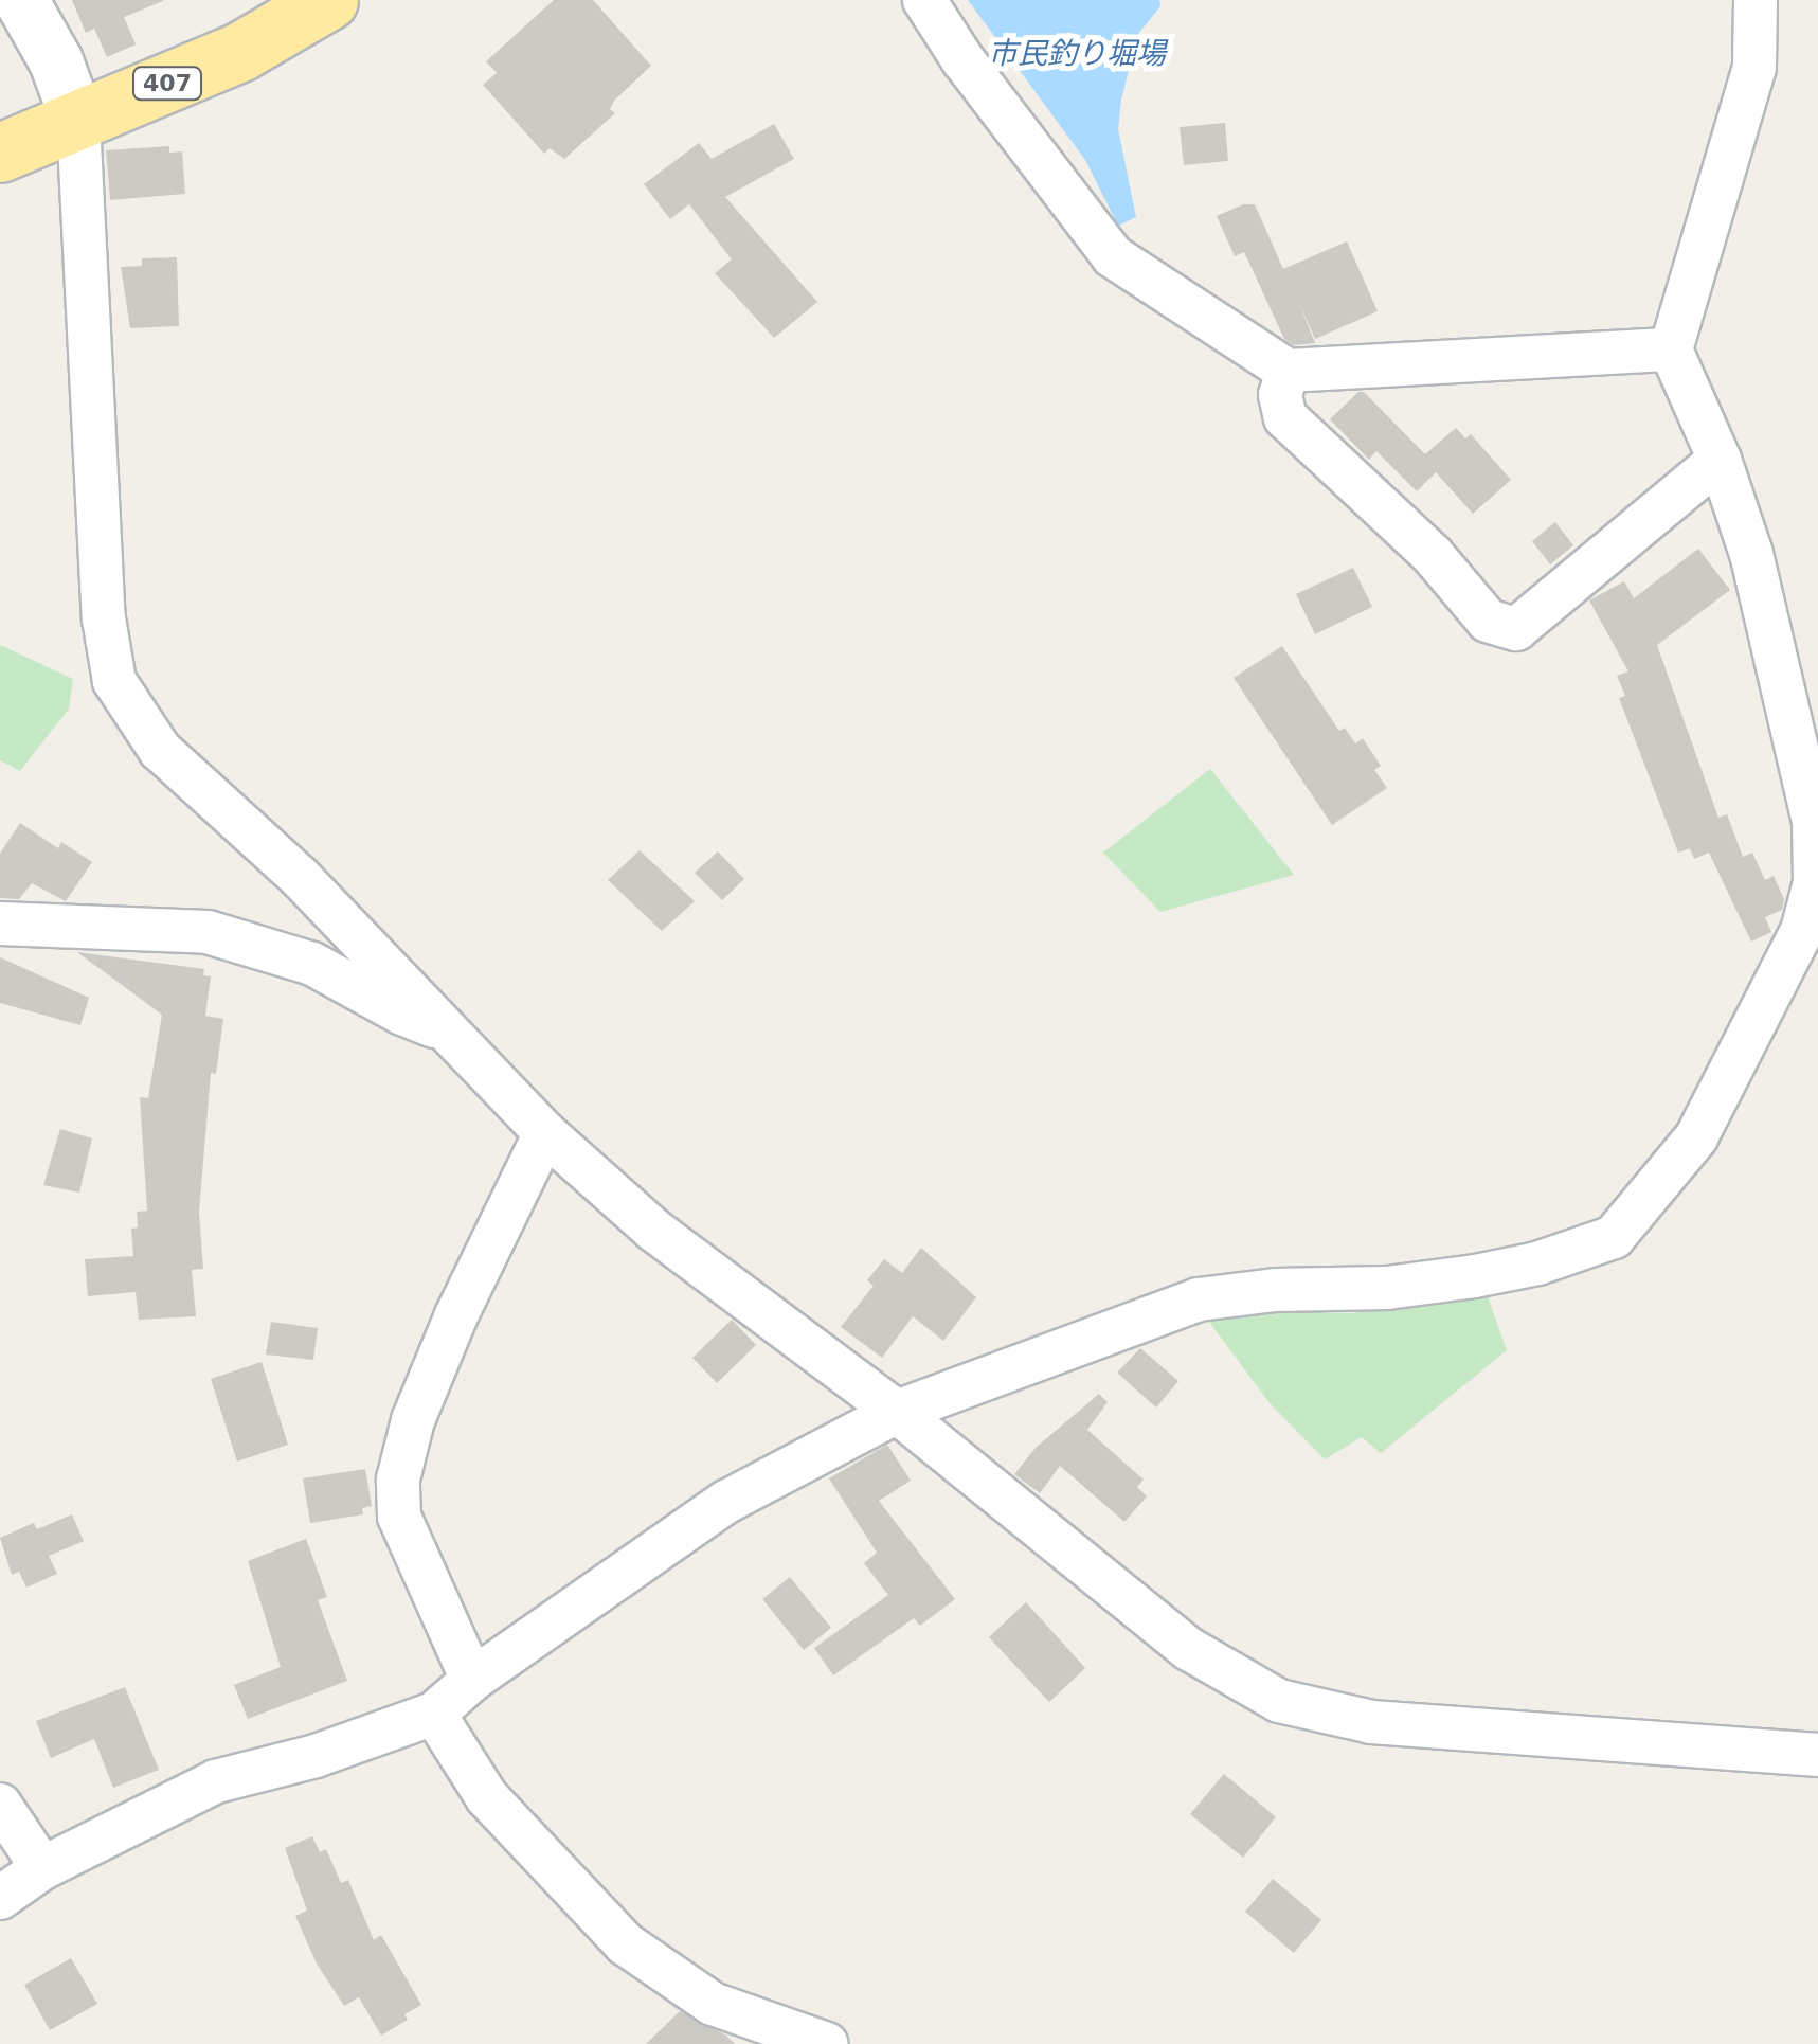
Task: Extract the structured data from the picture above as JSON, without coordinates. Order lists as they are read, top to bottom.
{
  "streets": {
    "highway": ["407"]
  },
  "water": ["市民釣り堀場"]
}
